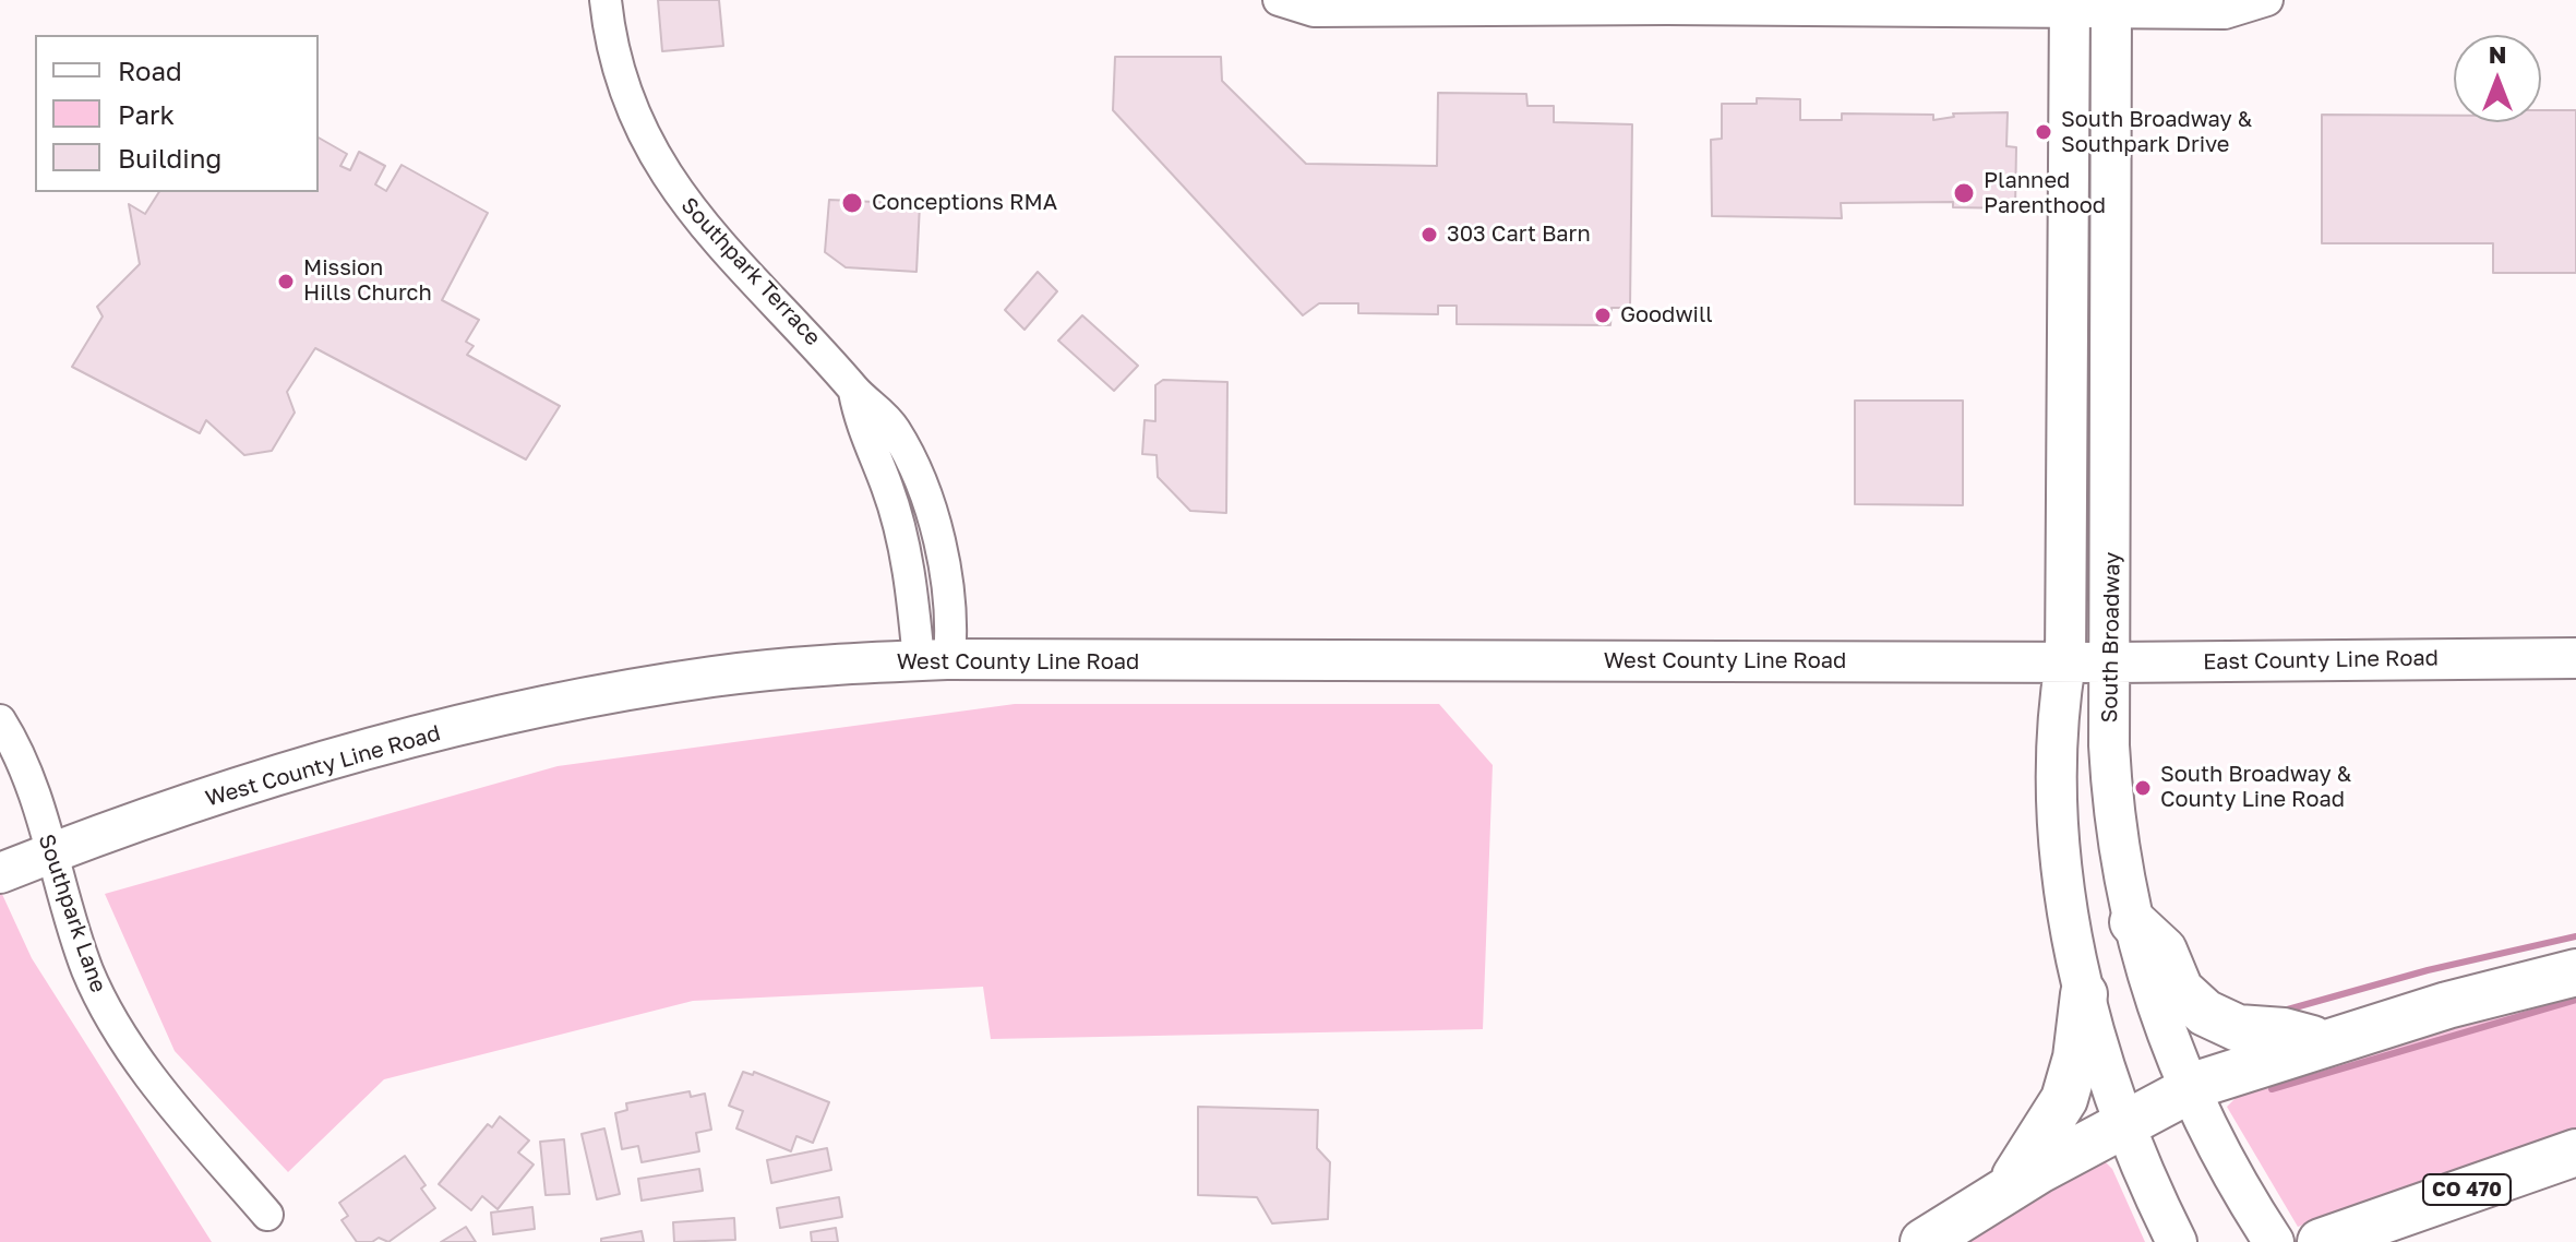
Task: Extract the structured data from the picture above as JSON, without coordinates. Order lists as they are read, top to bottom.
{
  "streets": {
    "highway": ["CO 470"],
    "main road": ["South Broadway", "East County Line Road", "West County Line Road"],
    "street": ["Southpark Terrace", "Southpark Lane"]
  },
  "crossings": [
    ["Southpark Terrace", "West County Line Road"],
    ["South Broadway", "East County Line Road"],
    ["South Broadway", "West County Line Road"],
    ["East County Line Road", "West County Line Road"],
    ["West County Line Road", "Southpark Lane"]
  ],
  "places": [
    "South Broadway & Southpark Drive",
    "Planned Parenthood",
    "Conceptions RMA",
    "303 Cart Barn",
    "Mission Hills Church",
    "Goodwill",
    "South Broadway & County Line Road"
  ],
  "legend": ["Road", "Park", "Building"],
  "north": "top"
}
